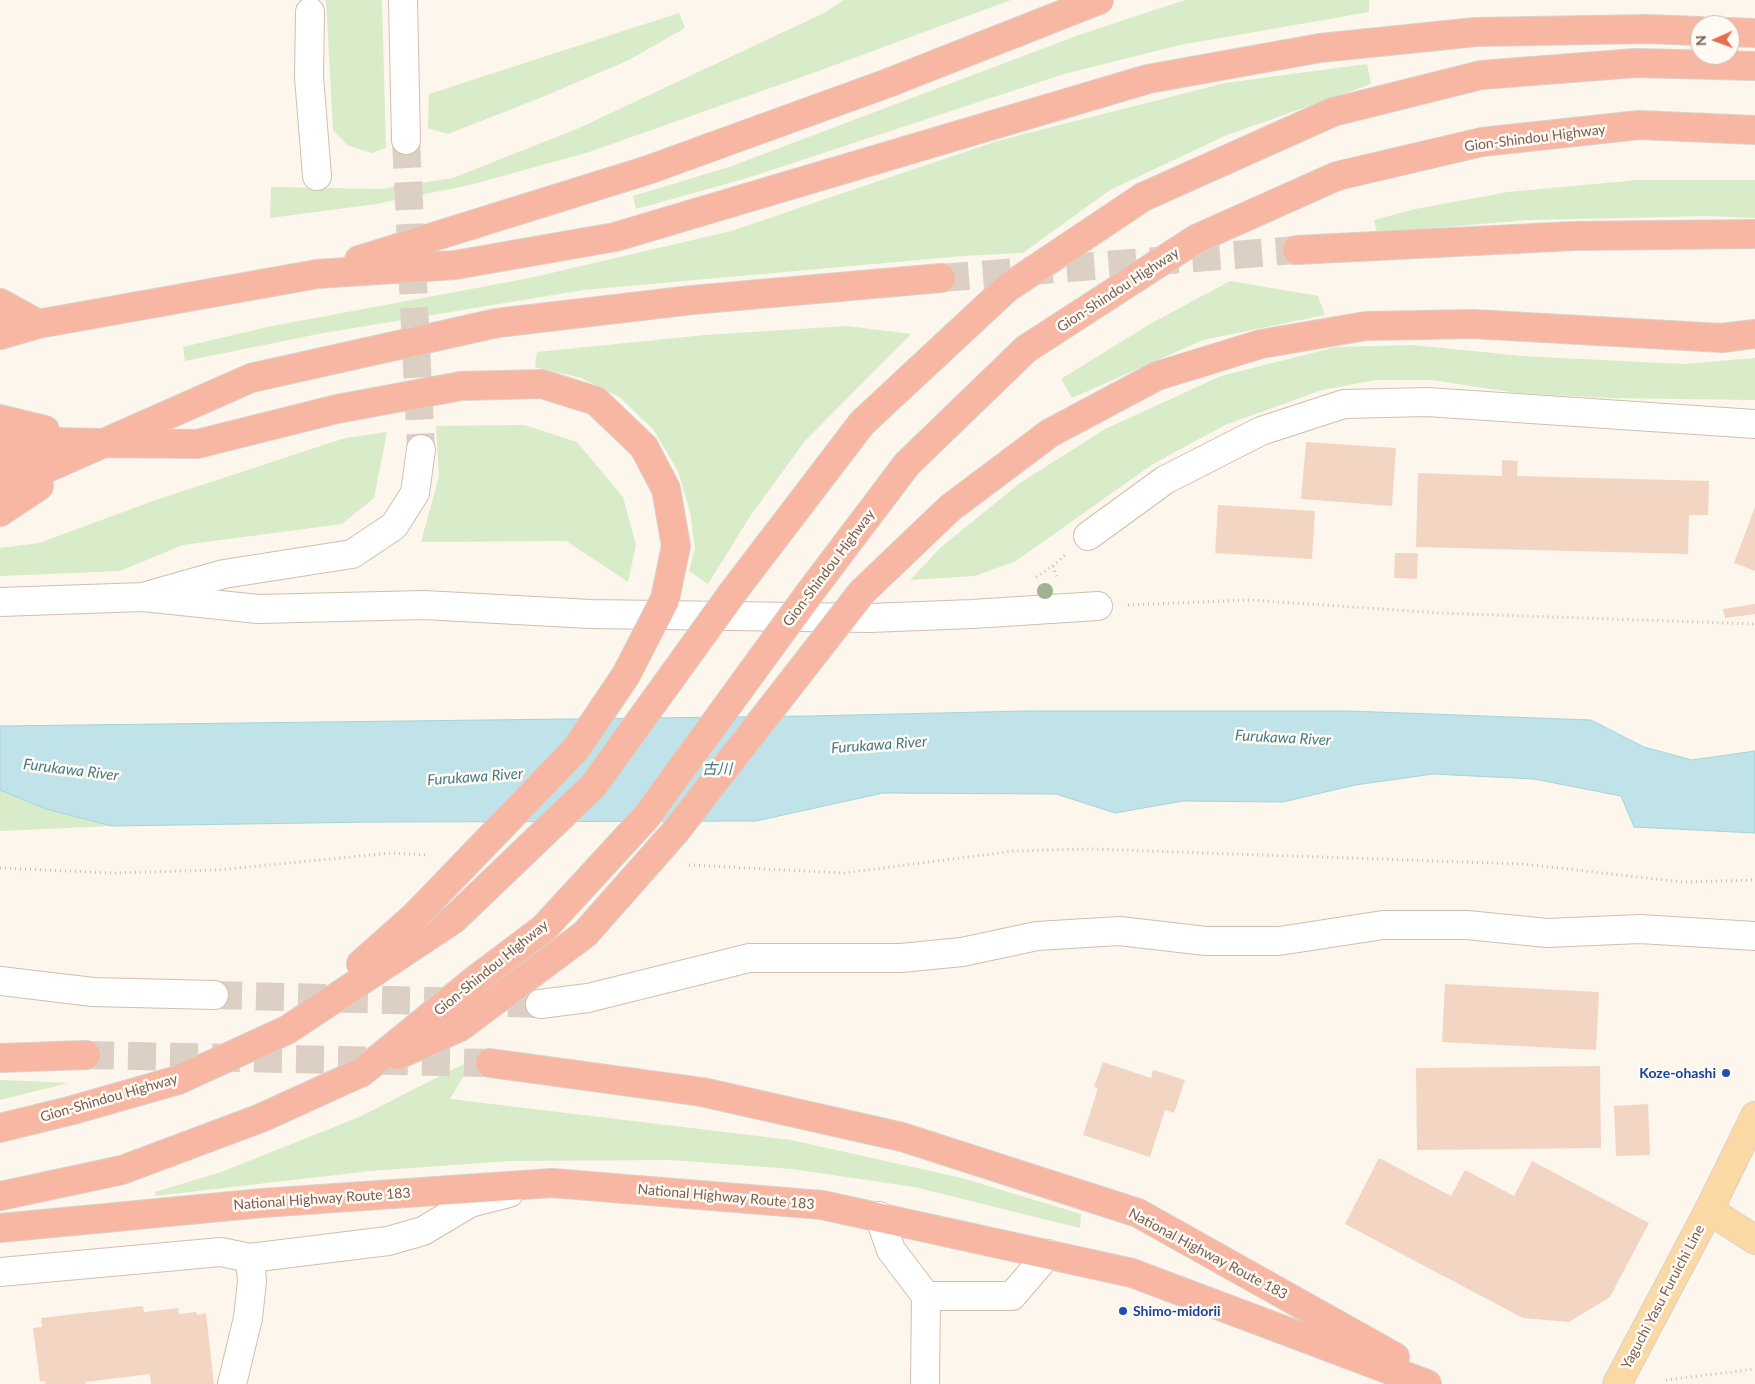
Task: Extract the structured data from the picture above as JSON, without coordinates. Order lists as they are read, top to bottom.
{
  "streets": {
    "highway": ["Gion-Shindou Highway", "National Highway Route 183"],
    "main road": ["Yaguchi Yasu Furuichi Line"]
  },
  "water": ["Furukawa River", "古川"],
  "places": ["Koze-ohashi", "Shimo-midorii"],
  "north": "left"
}
